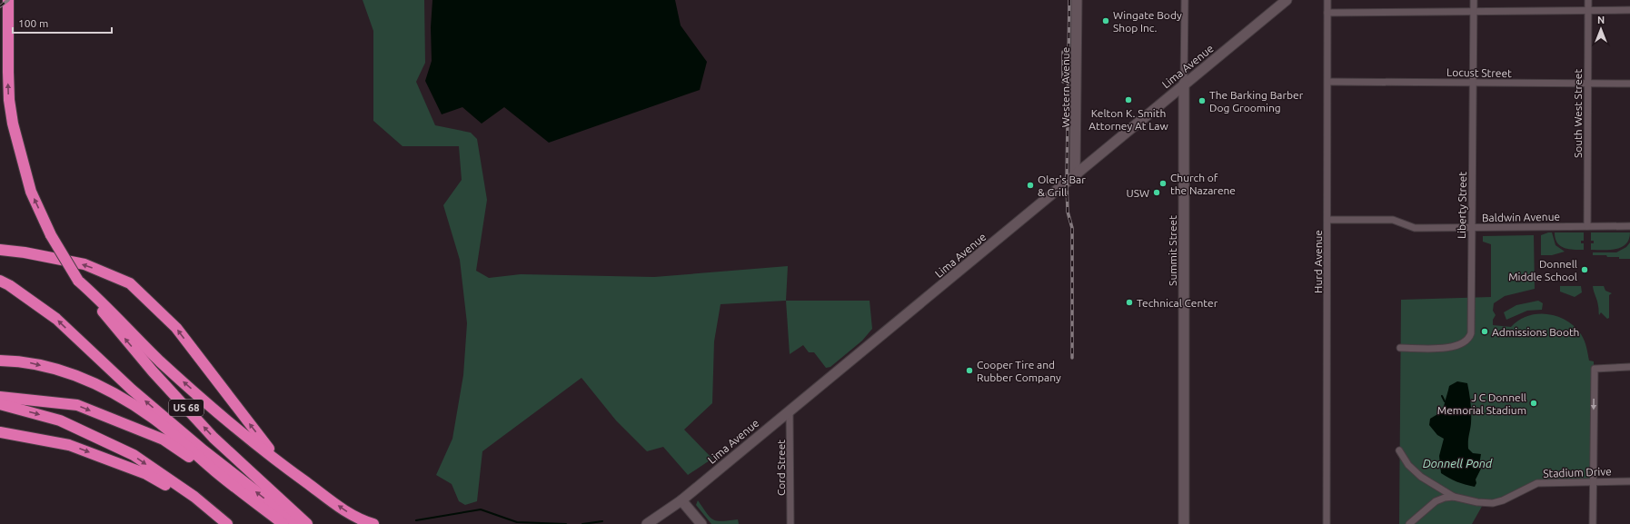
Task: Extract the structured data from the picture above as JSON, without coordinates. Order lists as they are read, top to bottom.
{
  "streets": {
    "highway": ["US 68"],
    "main road": ["Lima Avenue", "Western Avenue", "Summit Street"],
    "street": [
      "Locust Street",
      "South West Street",
      "Liberty Street",
      "Baldwin Avenue",
      "Hurd Avenue",
      "Cord Street",
      "Stadium Drive"
    ]
  },
  "crossings": [
    ["Lima Avenue", "Western Avenue"],
    ["Lima Avenue", "Summit Street"],
    ["Lima Avenue", "Cord Street"],
    ["Locust Street", "South West Street"],
    ["Locust Street", "Liberty Street"],
    ["Locust Street", "Hurd Avenue"],
    ["South West Street", "Baldwin Avenue"],
    ["Liberty Street", "Baldwin Avenue"],
    ["Baldwin Avenue", "Hurd Avenue"]
  ],
  "water": ["Donnell Pond"],
  "places": [
    "Wingate Body Shop Inc.",
    "Kelton K. Smith Attorney At Law",
    "The Barking Barber Dog Grooming",
    "Church of the Nazarene",
    "Oler's Bar & Grill",
    "USW",
    "Donnell Middle School",
    "Technical Center",
    "Admissions Booth",
    "Cooper Tire and Rubber Company",
    "J C Donnell Memorial Stadium"
  ],
  "scale_bar": "100 m",
  "north": "top"
}
